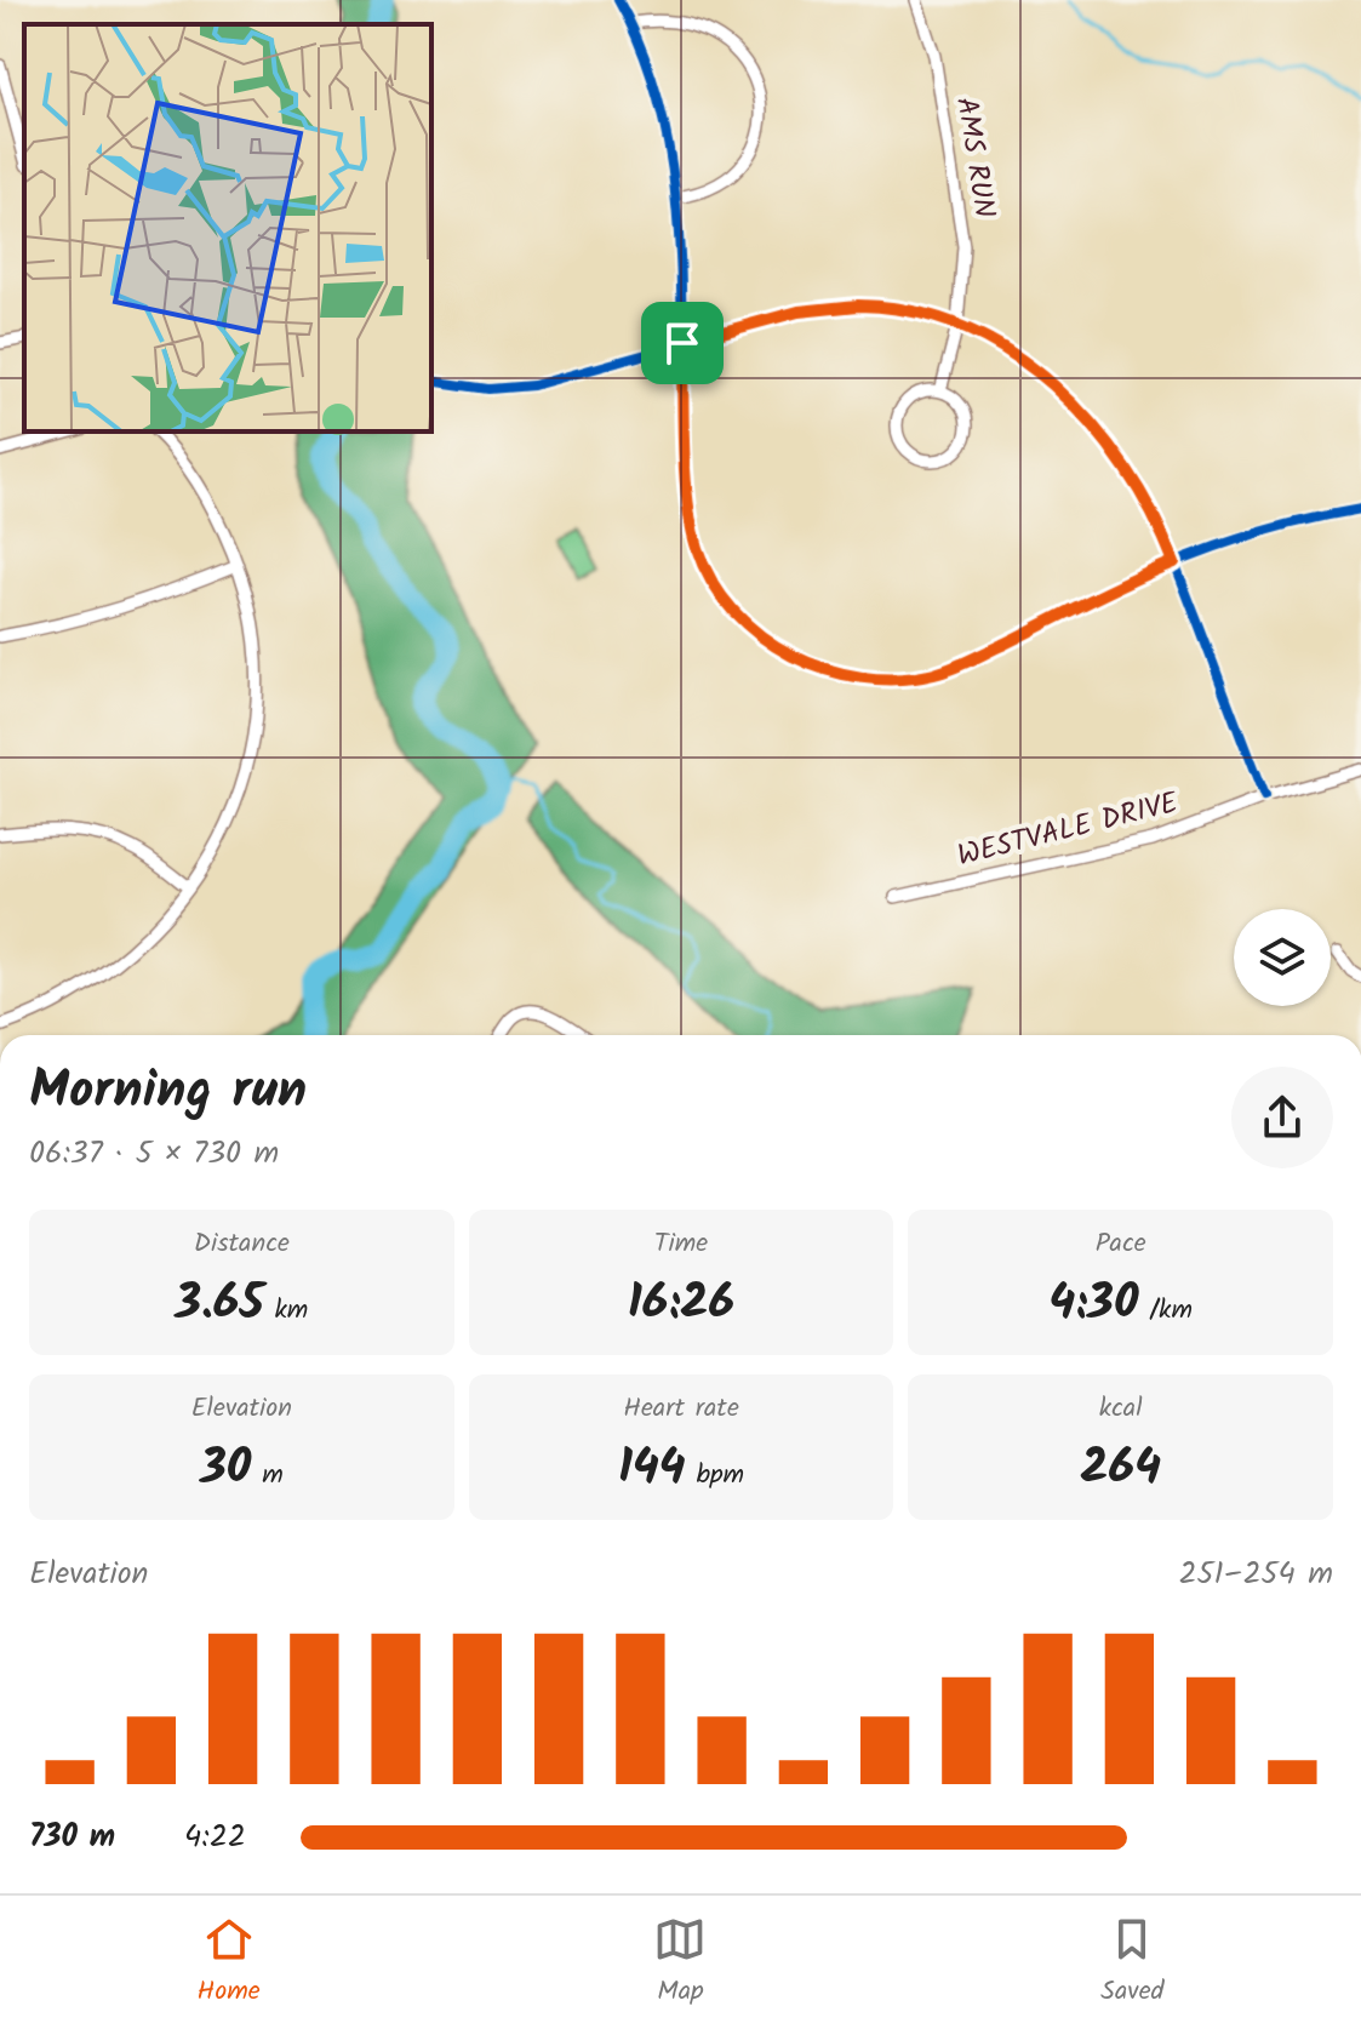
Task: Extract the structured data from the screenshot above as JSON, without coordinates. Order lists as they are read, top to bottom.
{
  "streets": {
    "street": ["AMS RUN", "WESTVALE DRIVE"]
  },
  "page": {
    "heading": ["Morning run", "06:37 · 5 × 730 m"],
    "stats": [
      ["Distance", "3.65 km"],
      ["Time", "16:26"],
      ["Pace", "4:30 /km"],
      ["Elevation", "30 m"],
      ["Heart rate", "144 bpm"],
      ["kcal", "264"]
    ],
    "chart": ["Elevation", "251–254 m"],
    "list": [
      {
        "name": "730 m",
        "note": "4:22"
      }
    ],
    "tabs": ["Home", "Map", "Saved"]
  }
}
